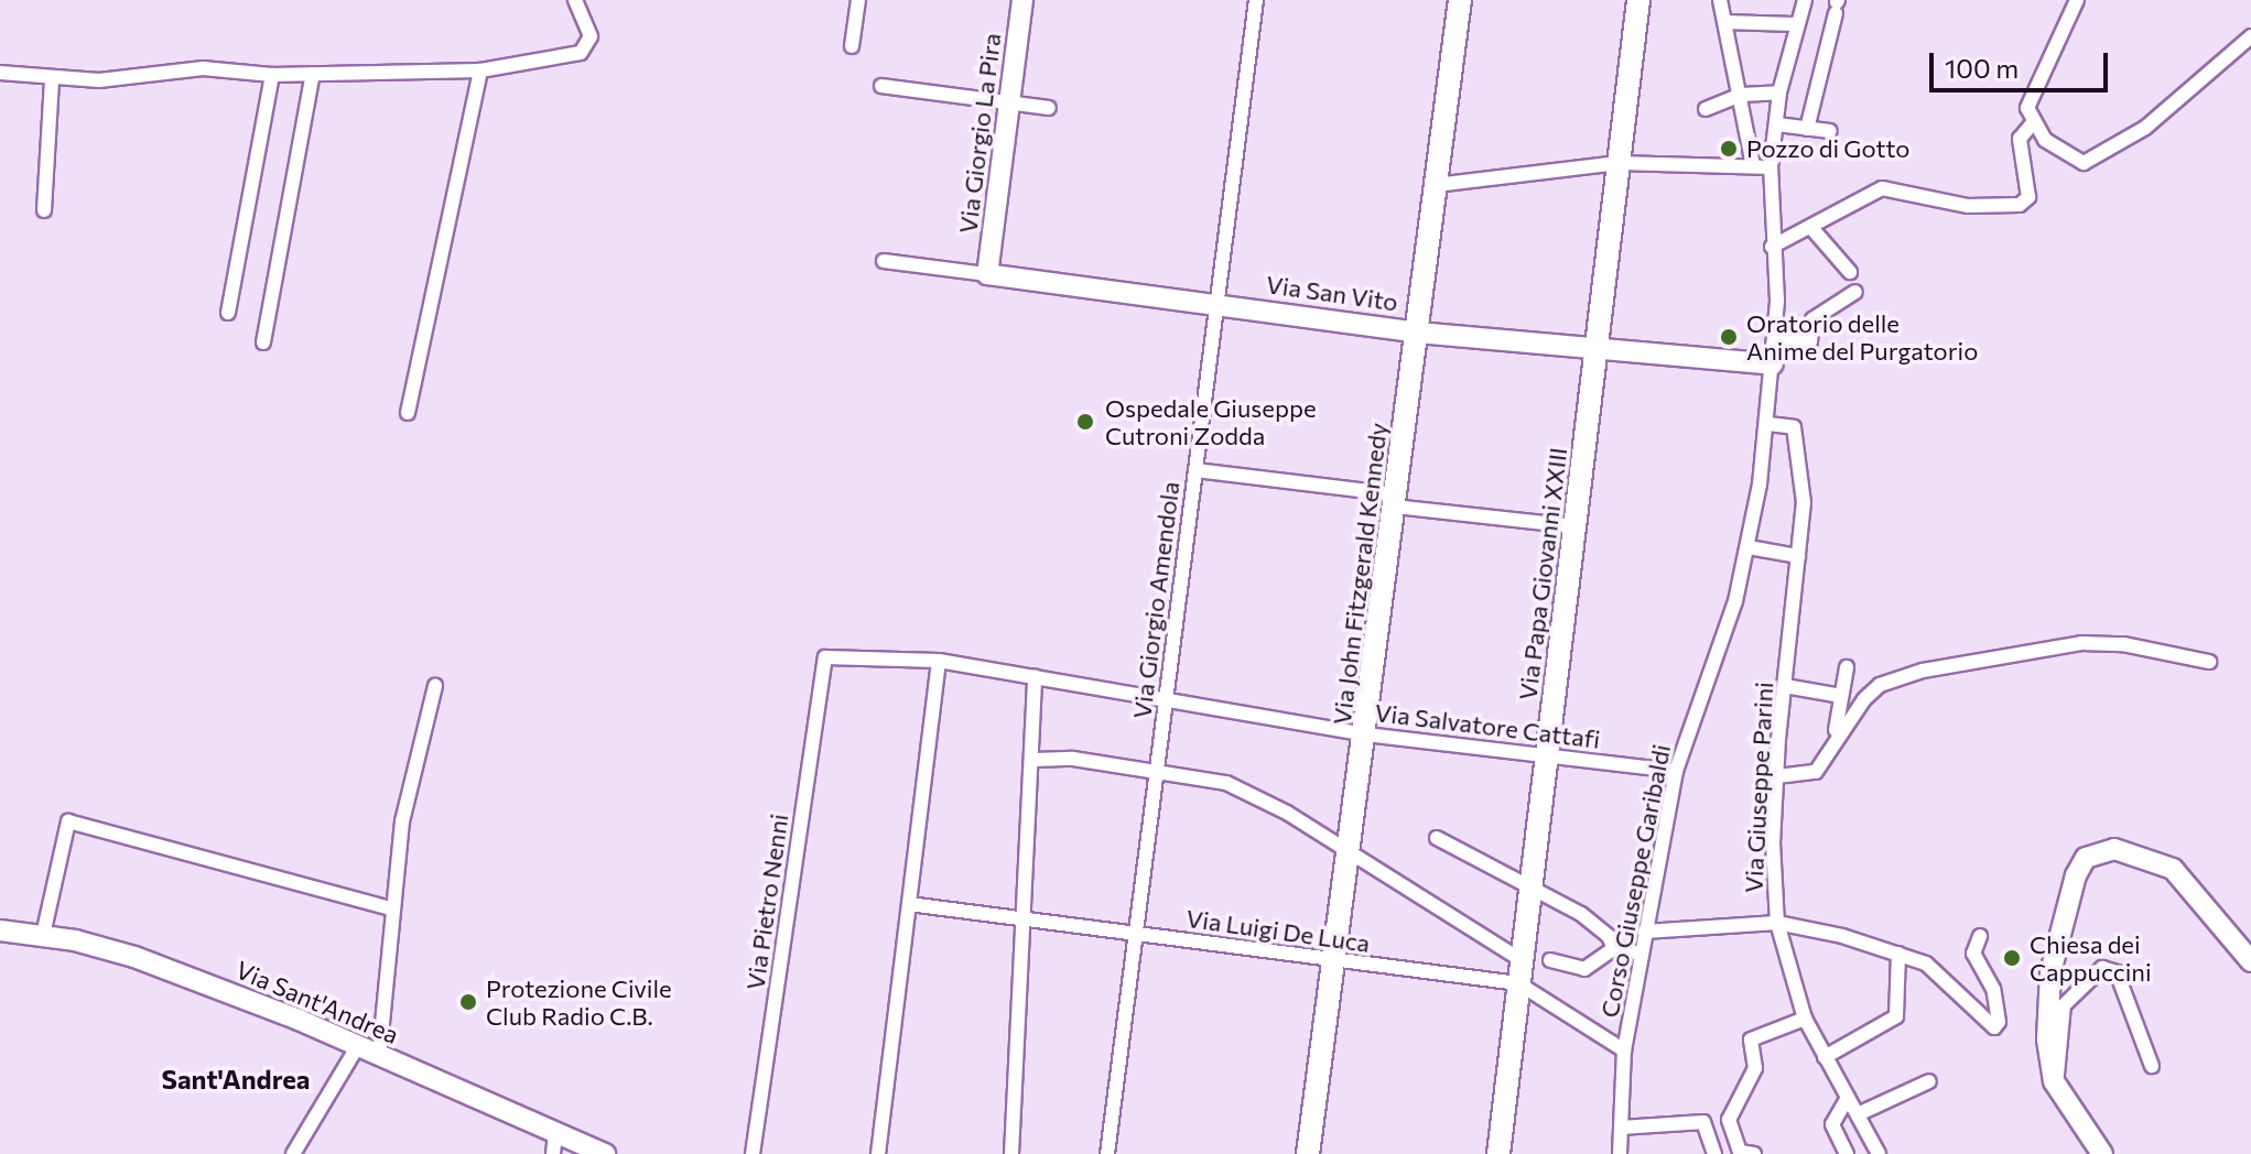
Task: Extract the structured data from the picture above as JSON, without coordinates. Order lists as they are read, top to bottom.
{
  "streets": {
    "main road": ["Via John Fitzgerald Kennedy", "Via Papa Giovanni XXIII"],
    "street": [
      "Via Giorgio La Pira",
      "Via San Vito",
      "Via Giorgio Amendola",
      "Via Salvatore Cattafi",
      "Via Giuseppe Parini",
      "Corso Giuseppe Garibaldi",
      "Via Pietro Nenni",
      "Via Luigi De Luca",
      "Via Sant'Andrea"
    ]
  },
  "crossings": [
    ["Via Giorgio La Pira", "Via San Vito"],
    ["Via San Vito", "Via John Fitzgerald Kennedy"],
    ["Via San Vito", "Via Papa Giovanni XXIII"],
    ["Via San Vito", "Via Giorgio Amendola"],
    ["Via San Vito", "Corso Giuseppe Garibaldi"],
    ["Via John Fitzgerald Kennedy", "Via Salvatore Cattafi"],
    ["Via John Fitzgerald Kennedy", "Via Luigi De Luca"],
    ["Via Papa Giovanni XXIII", "Via Salvatore Cattafi"],
    ["Via Papa Giovanni XXIII", "Via Luigi De Luca"],
    ["Via Giorgio Amendola", "Via Salvatore Cattafi"],
    ["Via Giorgio Amendola", "Via Luigi De Luca"],
    ["Via Salvatore Cattafi", "Corso Giuseppe Garibaldi"],
    ["Via Salvatore Cattafi", "Via Pietro Nenni"],
    ["Via Giuseppe Parini", "Corso Giuseppe Garibaldi"],
    ["Corso Giuseppe Garibaldi", "Via Luigi De Luca"]
  ],
  "districts": ["Sant'Andrea"],
  "places": [
    "Pozzo di Gotto",
    "Oratorio delle Anime del Purgatorio",
    "Ospedale Giuseppe Cutroni Zodda",
    "Chiesa dei Cappuccini",
    "Protezione Civile Club Radio C.B."
  ],
  "scale_bar": "100 m"
}
